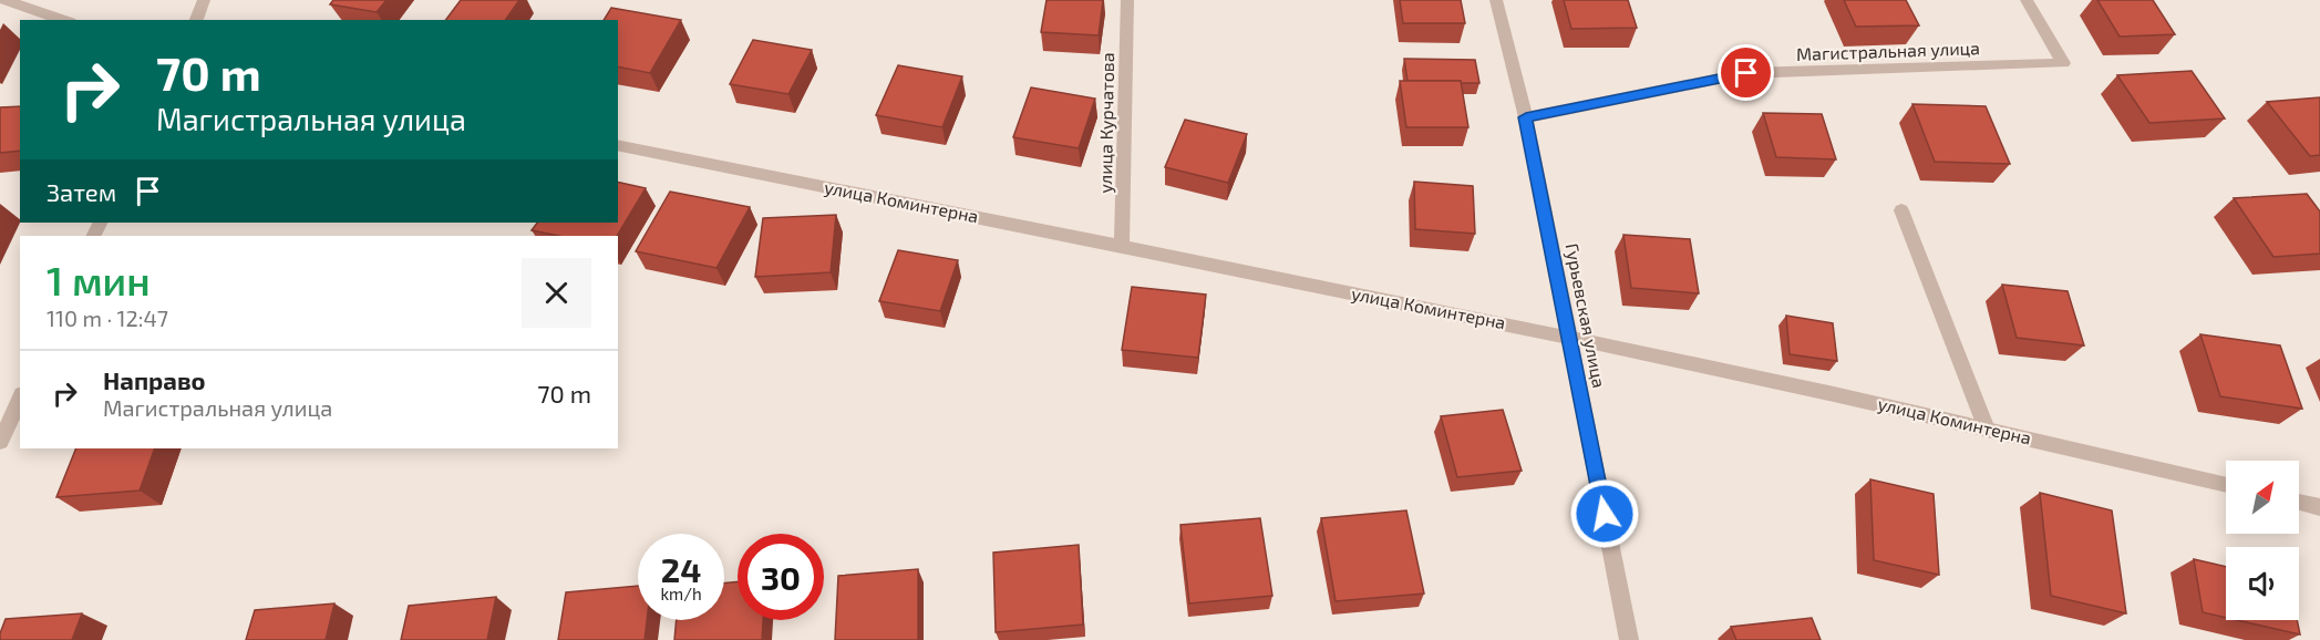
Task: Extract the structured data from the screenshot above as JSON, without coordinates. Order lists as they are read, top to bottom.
{
  "streets": {
    "street": [
      "Магистральная улица",
      "улица Курчатова",
      "улица Коминтерна",
      "Гурьевская улица"
    ]
  },
  "crossings": [
    ["Магистральная улица", "Гурьевская улица"],
    ["улица Курчатова", "улица Коминтерна"],
    ["улица Коминтерна", "Гурьевская улица"]
  ],
  "north": "top right",
  "page": {
    "turn": ["70 m", "Магистральная улица"],
    "then": "Затем",
    "heading": ["1 мин", "110 m · 12:47"],
    "list": [
      {
        "name": "Направо",
        "note": "Магистральная улица",
        "value": "70 m"
      }
    ],
    "speed": "24 km/h",
    "limit": "30"
  }
}
